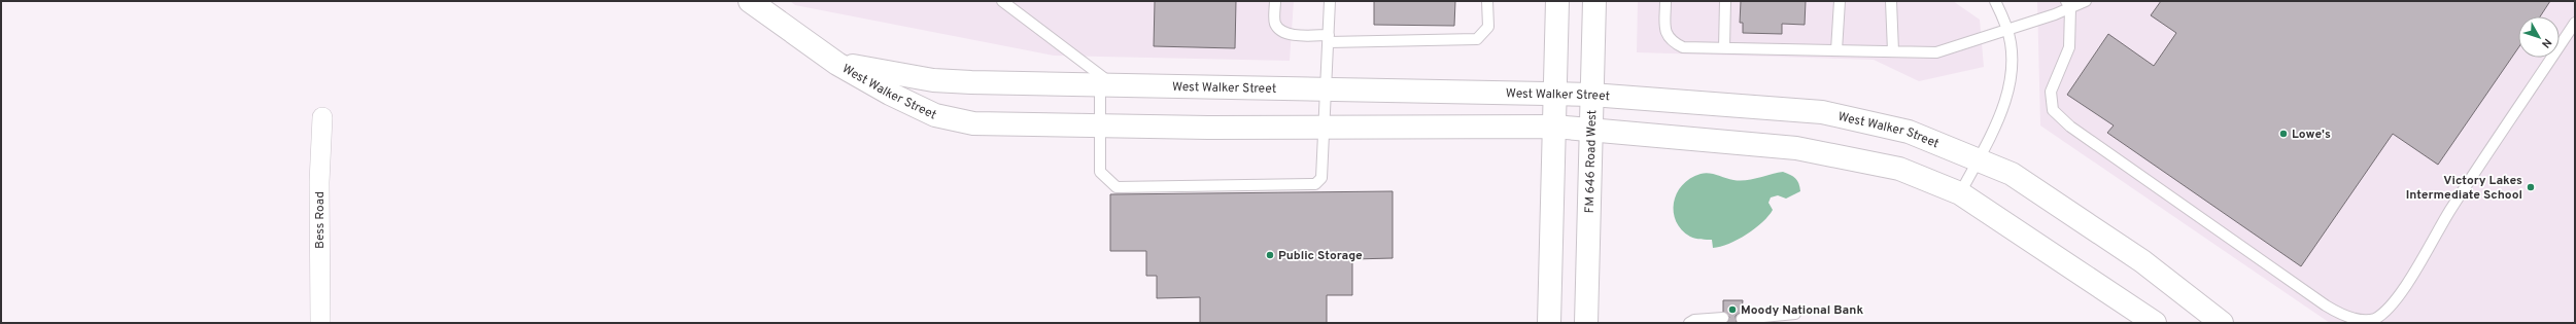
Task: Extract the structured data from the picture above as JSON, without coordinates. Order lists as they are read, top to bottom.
{
  "streets": {
    "street": ["West Walker Street", "FM 646 Road West", "Bess Road"]
  },
  "crossings": [
    ["West Walker Street", "FM 646 Road West"]
  ],
  "places": [
    "Lowe's",
    "Victory Lakes Intermediate School",
    "Public Storage",
    "Moody National Bank"
  ],
  "north": "bottom right"
}
